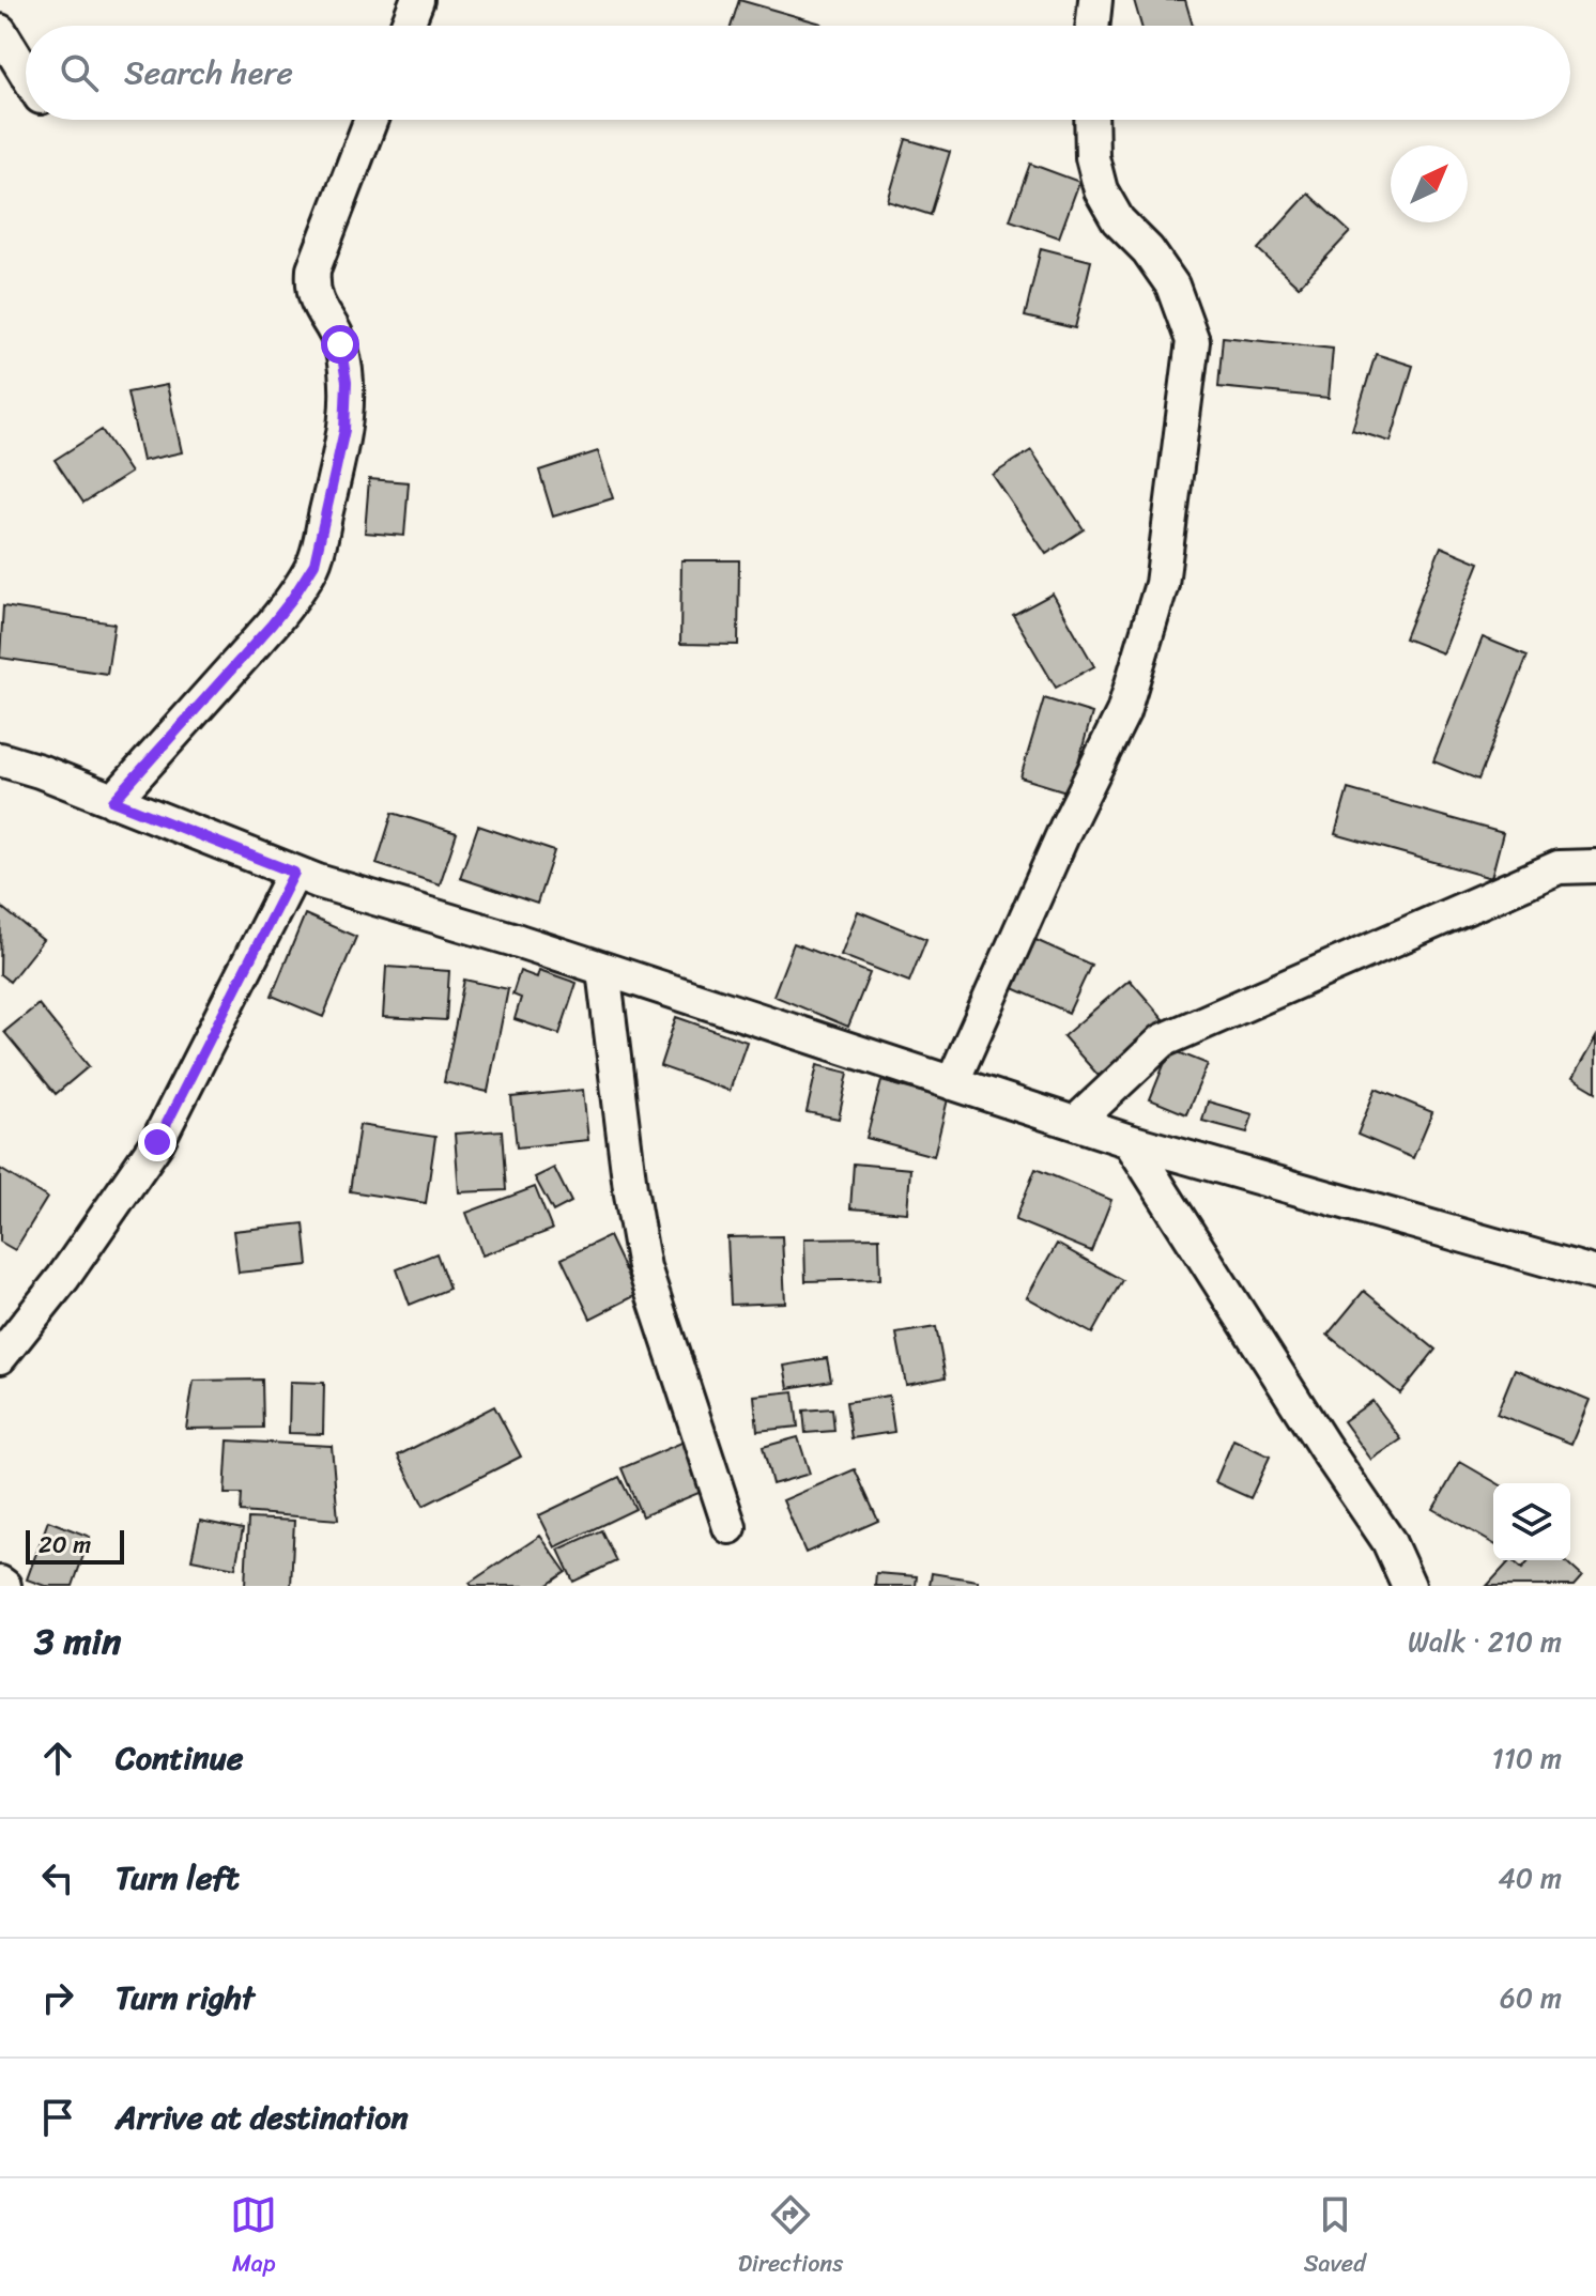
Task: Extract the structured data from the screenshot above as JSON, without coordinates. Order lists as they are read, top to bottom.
{
  "scale_bar": "20 m",
  "north": "top right",
  "page": {
    "search": "Search here",
    "scale": "20 m",
    "heading": ["3 min", "Walk · 210 m"],
    "list": [
      ["Continue", "110 m"],
      ["Turn left", "40 m"],
      ["Turn right", "60 m"],
      "Arrive at destination"
    ],
    "nav": ["Map", "Directions", "Saved"]
  }
}
